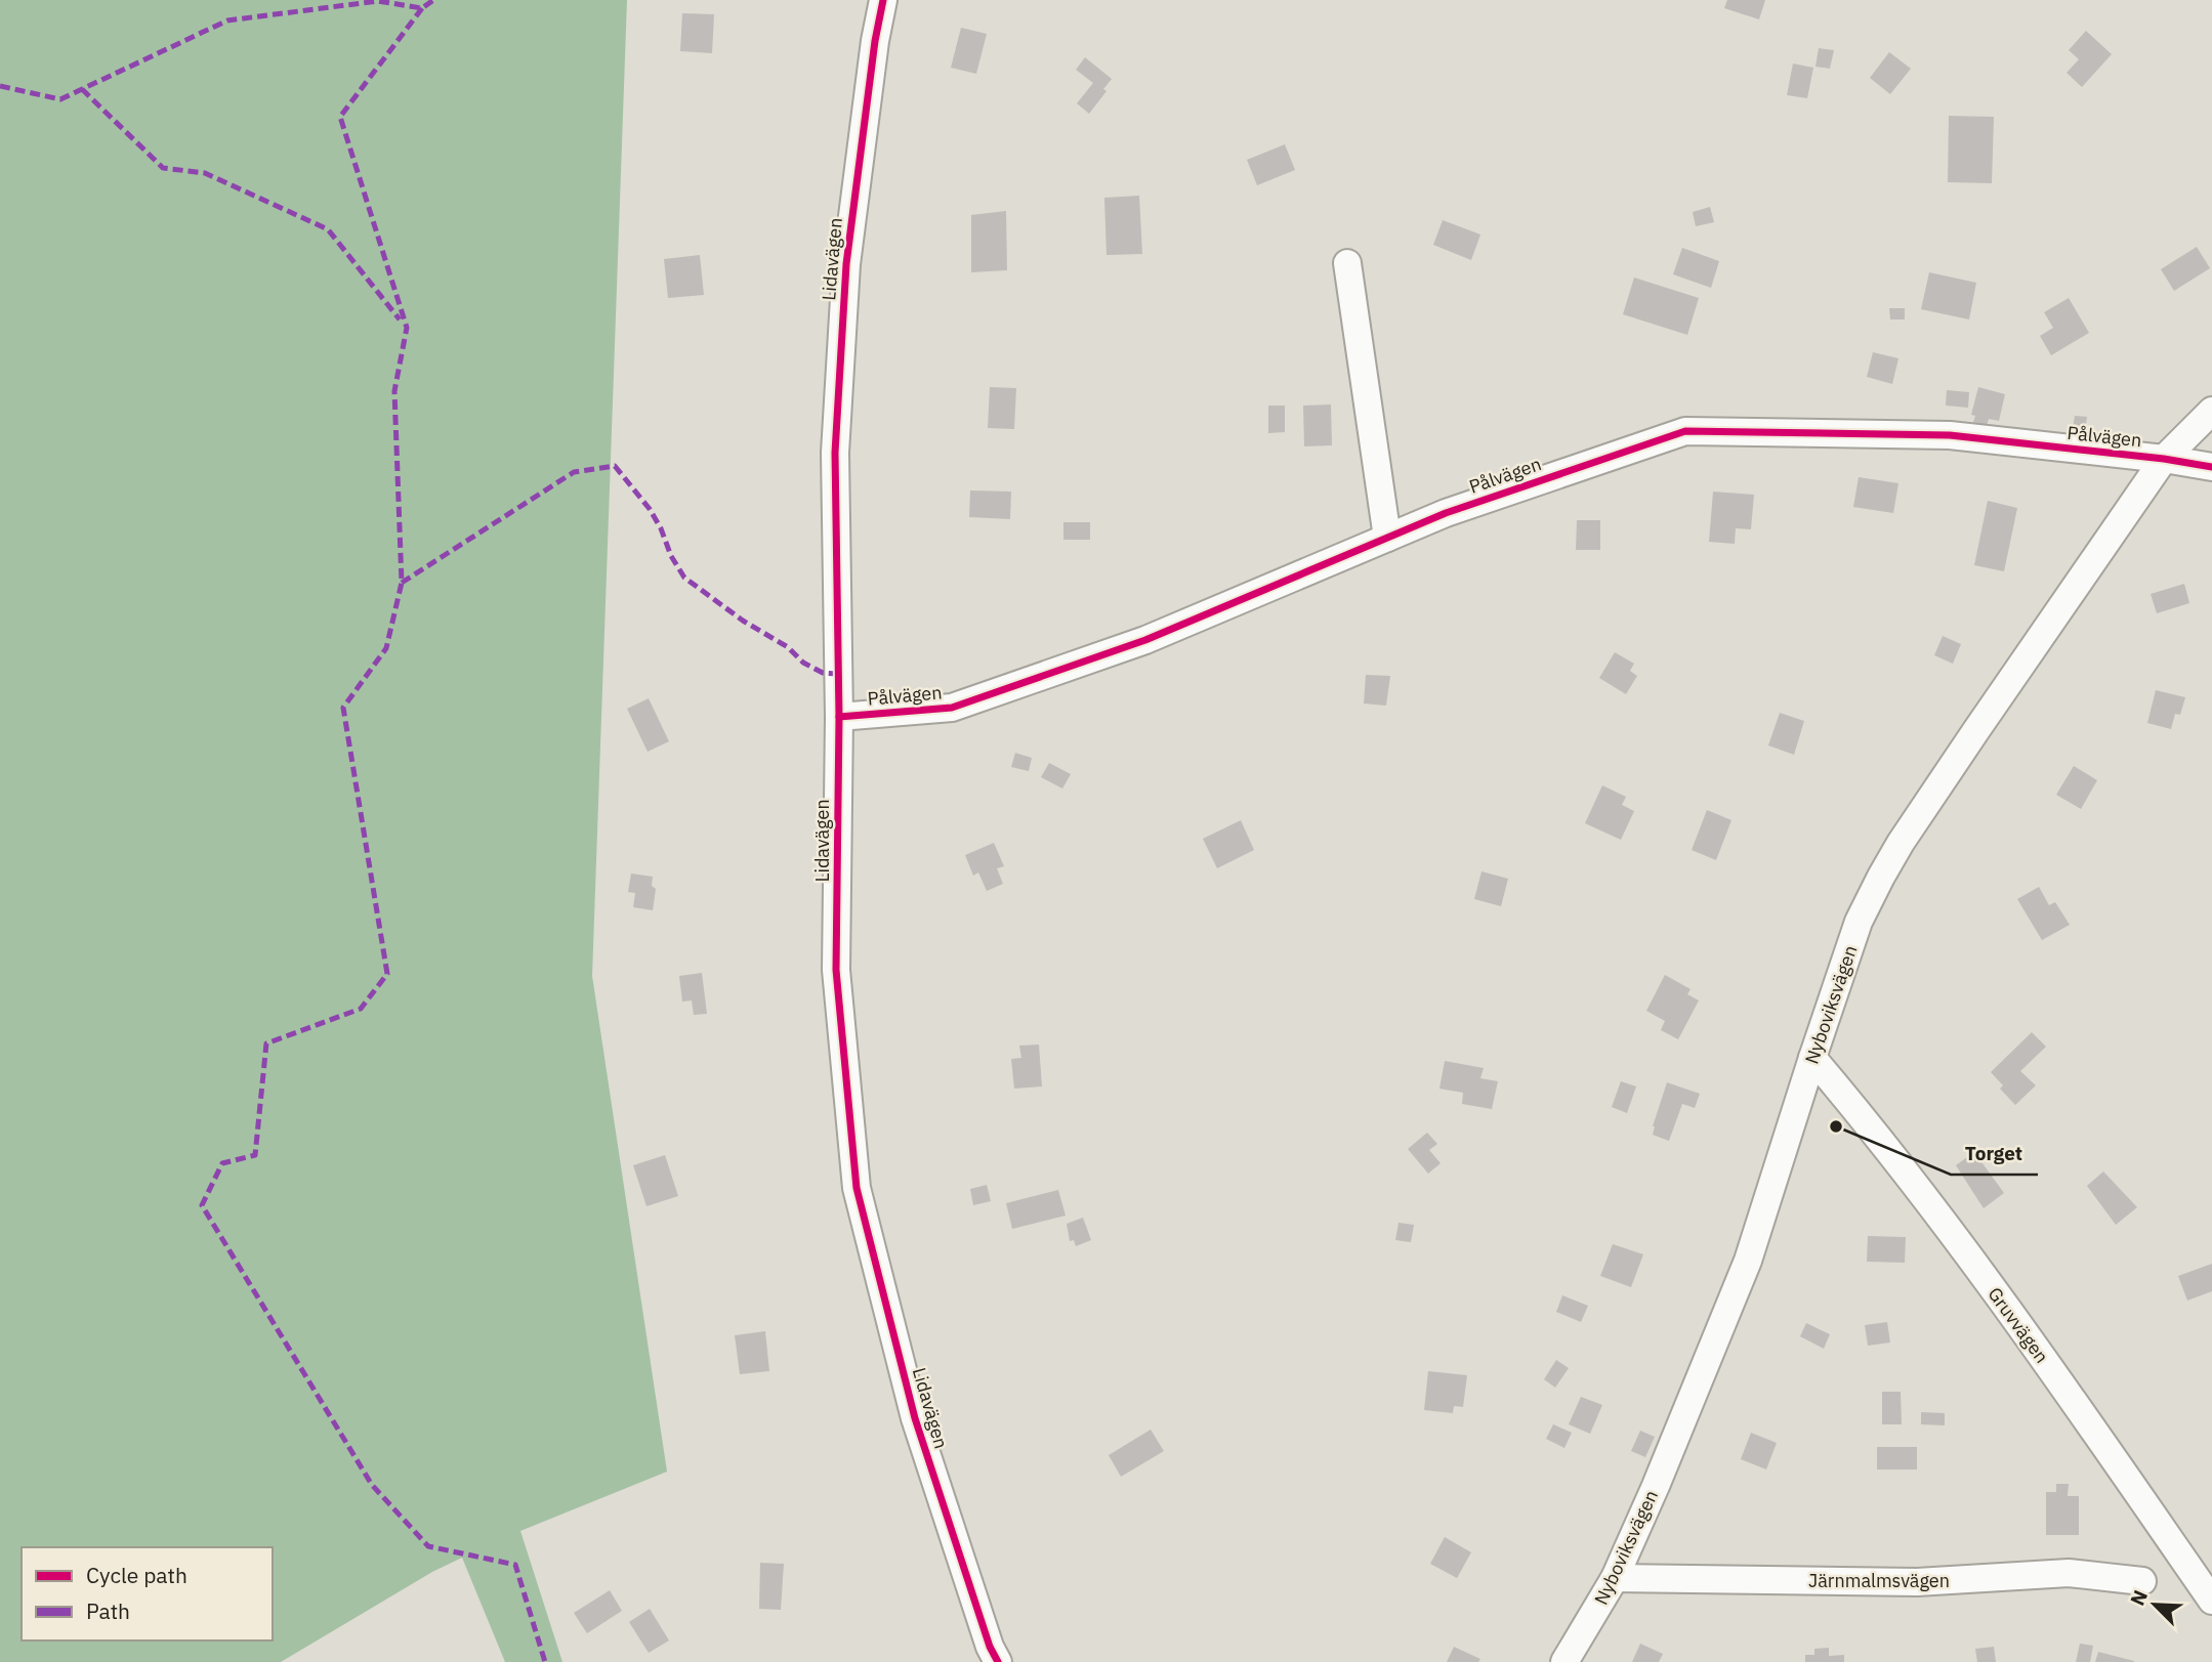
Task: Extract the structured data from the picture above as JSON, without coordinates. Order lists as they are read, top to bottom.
{
  "streets": {
    "street": [
      "Lidavägen",
      "Pålvägen",
      "Nyboviksvägen",
      "Gruvvägen",
      "Järnmalmsvägen"
    ]
  },
  "crossings": [
    ["Lidavägen", "Pålvägen"],
    ["Pålvägen", "Nyboviksvägen"],
    ["Nyboviksvägen", "Gruvvägen"],
    ["Nyboviksvägen", "Järnmalmsvägen"]
  ],
  "places": ["Torget"],
  "legend": ["Cycle path", "Path"],
  "north": "top left"
}
